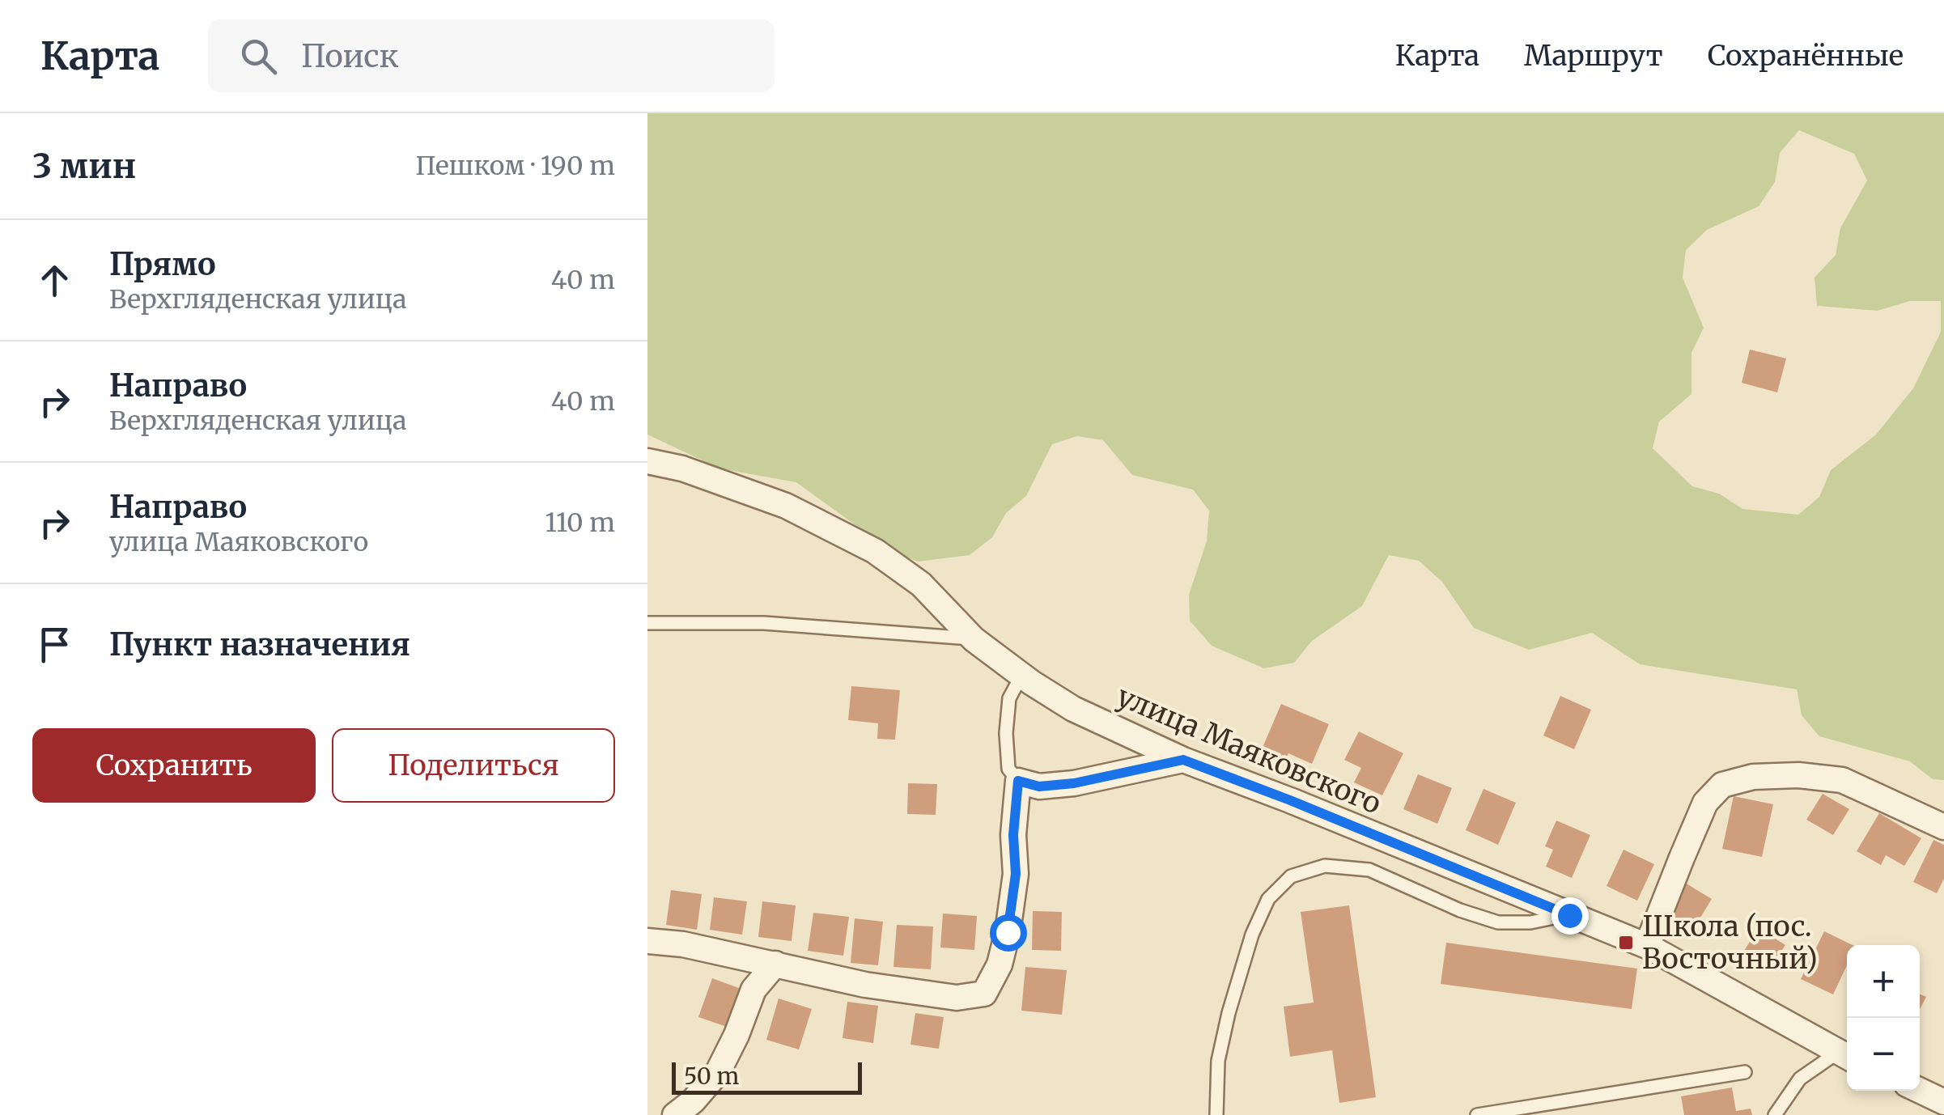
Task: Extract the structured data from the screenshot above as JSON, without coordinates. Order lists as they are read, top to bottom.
{
  "streets": {
    "street": ["улица Маяковского"]
  },
  "places": {
    "transit": ["Школа (пос. Восточный)"]
  },
  "scale_bar": "50 m",
  "page": {
    "header": "Карта",
    "search": "Поиск",
    "nav": ["Карта", "Маршрут", "Сохранённые"],
    "heading": ["3 мин", "Пешком · 190 m"],
    "list": [
      ["Прямо", "Верхгляденская улица", "40 m"],
      ["Направо", "Верхгляденская улица", "40 m"],
      ["Направо", "улица Маяковского", "110 m"],
      "Пункт назначения"
    ],
    "buttons": ["Сохранить", "Поделиться"],
    "map_buttons": ["+", "−"],
    "scale": "50 m"
  }
}
